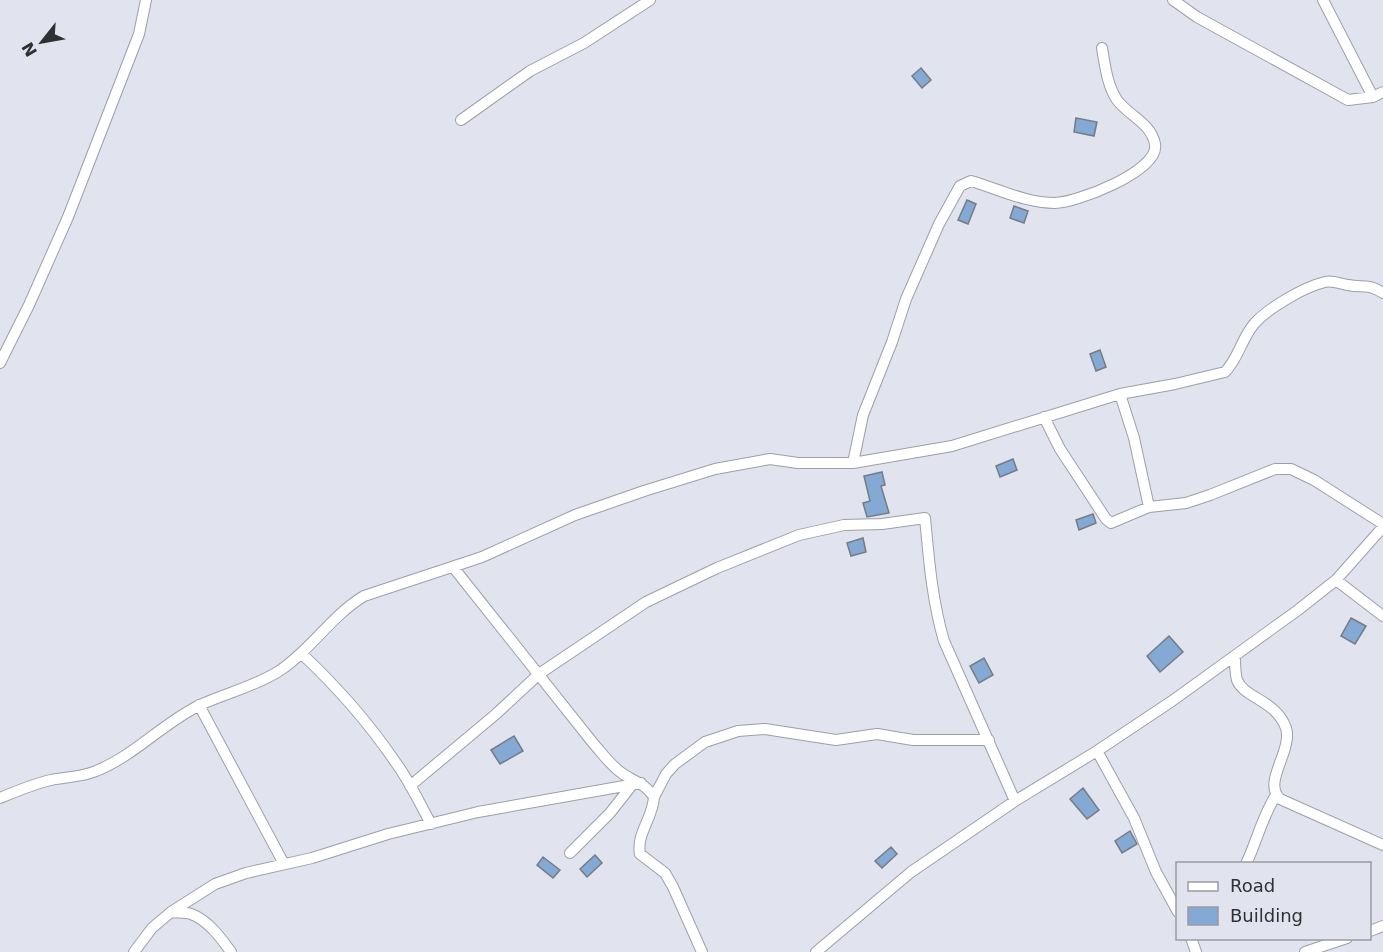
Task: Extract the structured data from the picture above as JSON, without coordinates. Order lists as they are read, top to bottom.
{
  "legend": ["Road", "Building"],
  "north": "bottom left"
}
